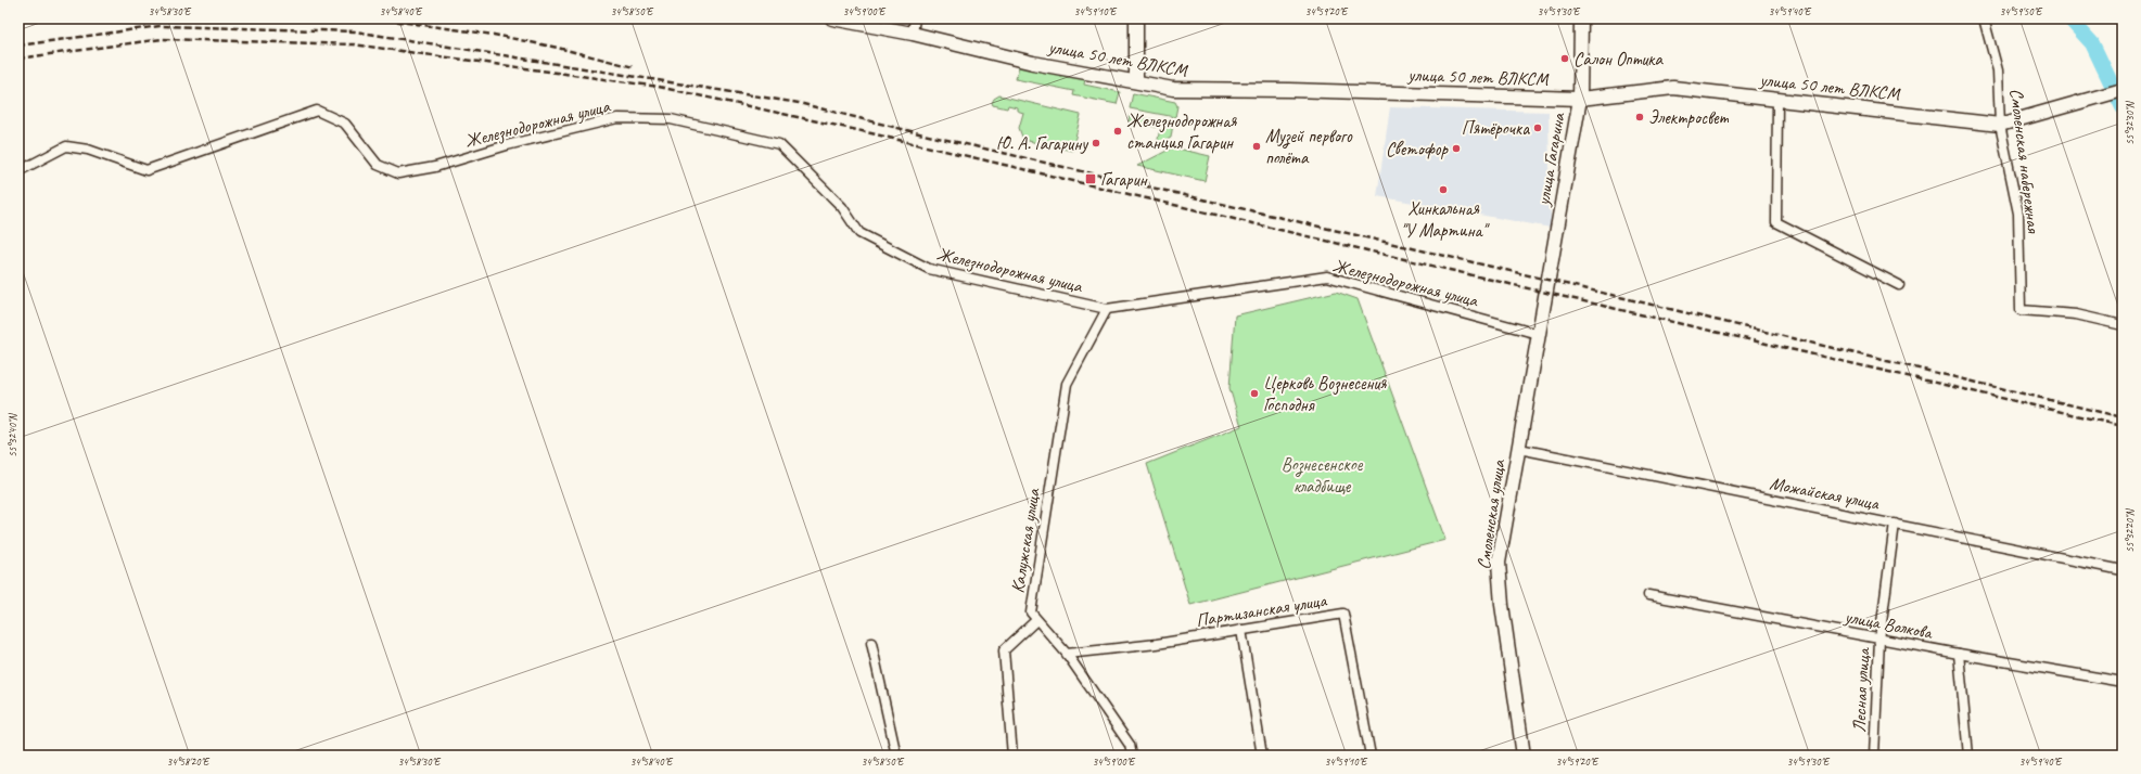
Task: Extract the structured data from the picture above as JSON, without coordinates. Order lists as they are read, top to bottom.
{
  "streets": {
    "main road": ["улица 50 лет ВЛКСМ", "улица Гагарина", "Смоленская улица"],
    "street": [
      "Железнодорожная улица",
      "Смоленская набережная",
      "Можайская улица",
      "Калужская улица",
      "Партизанская улица",
      "улица Волкова",
      "Лесная улица"
    ]
  },
  "crossings": [
    ["улица 50 лет ВЛКСМ", "улица Гагарина"],
    ["улица 50 лет ВЛКСМ", "Смоленская набережная"],
    ["Железнодорожная улица", "Смоленская улица"],
    ["Железнодорожная улица", "Калужская улица"],
    ["улица Гагарина", "Смоленская улица"],
    ["Можайская улица", "Смоленская улица"],
    ["Можайская улица", "Лесная улица"],
    ["Калужская улица", "Партизанская улица"],
    ["улица Волкова", "Лесная улица"]
  ],
  "parks": ["Вознесенское кладбище"],
  "places": {
    "other": [
      "Салон Оптика",
      "Электросвет",
      "Пятёрочка",
      "Железнодорожная станция Гагарин",
      "Ю. А. Гагарину",
      "Музей первого полёта",
      "Светофор",
      "Хинкальная \"У Мартина\"",
      "Церковь Вознесения Господня"
    ],
    "transit": ["Гагарин"]
  },
  "coordinates": [
    "34°58'30\"E",
    "34°58'40\"E",
    "34°58'50\"E",
    "34°59'00\"E",
    "34°59'10\"E",
    "34°59'20\"E",
    "34°59'30\"E",
    "34°59'40\"E",
    "34°59'50\"E",
    "55°32'30\"N",
    "55°32'40\"N",
    "55°32'20\"N",
    "34°58'20\"E"
  ]
}
